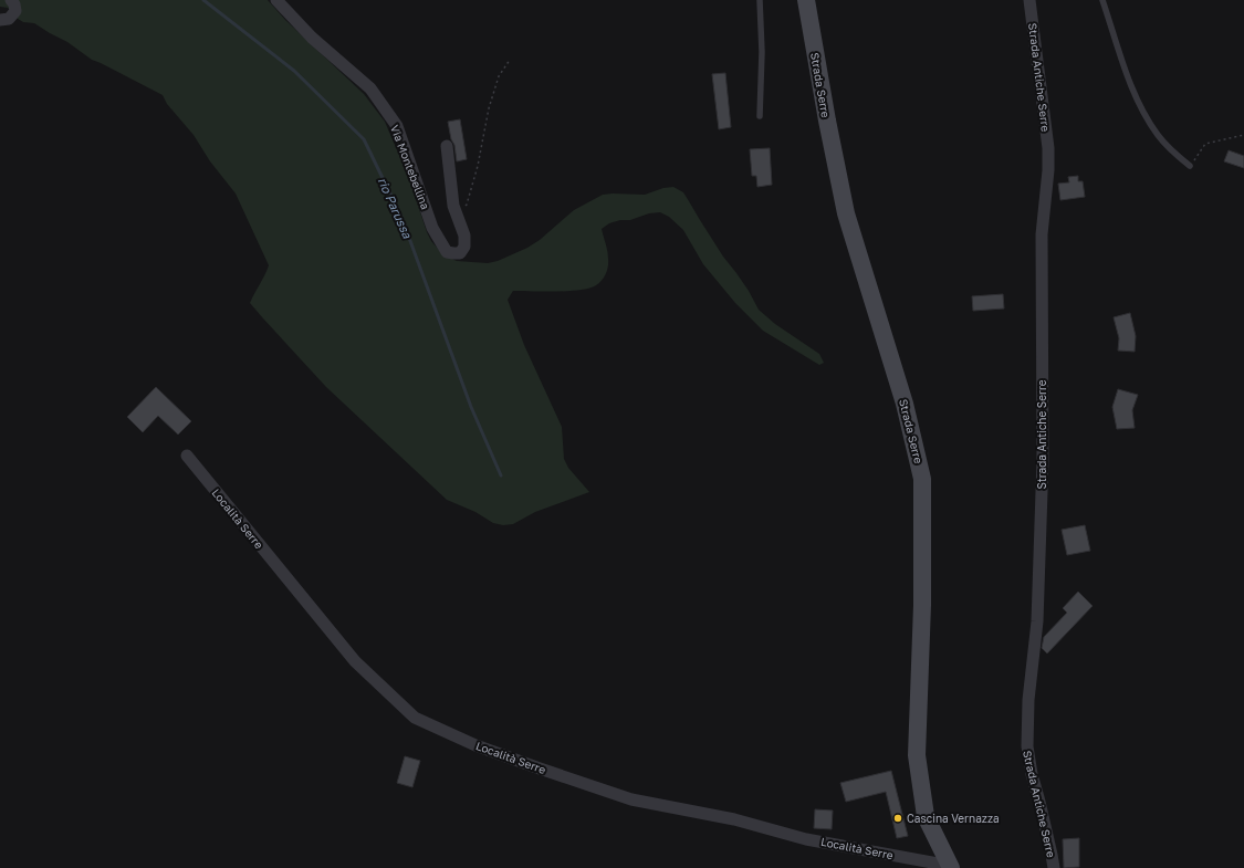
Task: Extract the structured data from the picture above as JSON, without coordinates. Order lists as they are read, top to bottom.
{
  "streets": {
    "main road": ["Strada Serre"],
    "street": ["Strada Antiche Serre", "Via Montebellina", "Località Serre"]
  },
  "crossings": [
    ["Strada Serre", "Località Serre"]
  ],
  "water": ["rio Parussa"],
  "places": ["Cascina Vernazza"]
}
